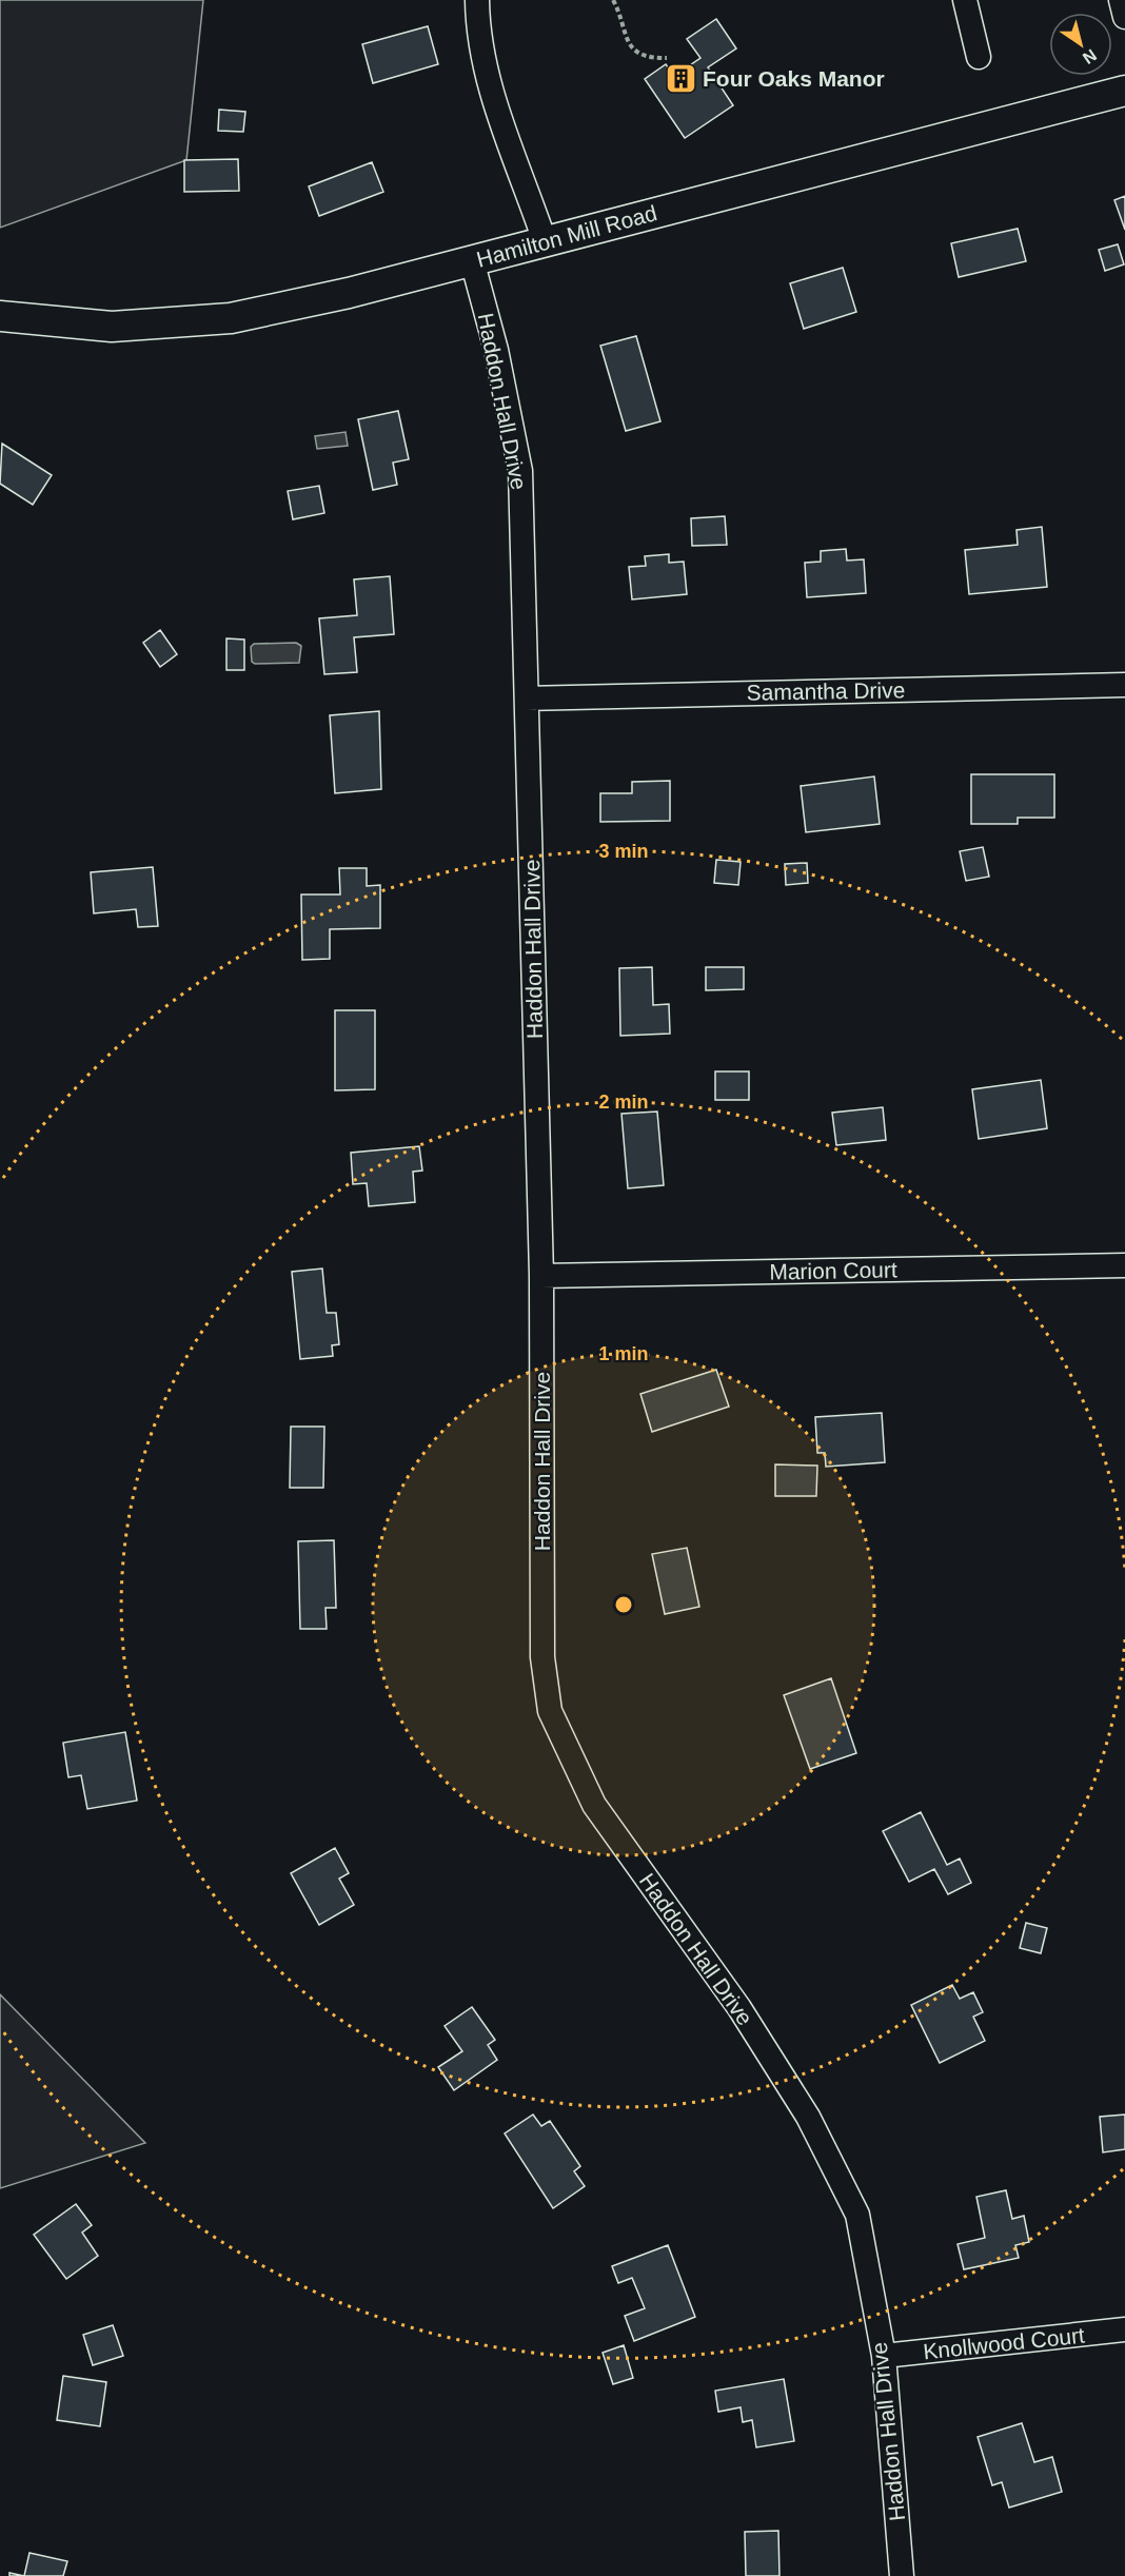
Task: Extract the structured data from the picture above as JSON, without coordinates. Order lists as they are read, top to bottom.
{
  "streets": {
    "main road": ["Hamilton Mill Road"],
    "street": [
      "Haddon Hall Drive",
      "Samantha Drive",
      "Marion Court",
      "Knollwood Court"
    ]
  },
  "crossings": [
    ["Hamilton Mill Road", "Haddon Hall Drive"],
    ["Haddon Hall Drive", "Samantha Drive"],
    ["Haddon Hall Drive", "Marion Court"],
    ["Haddon Hall Drive", "Knollwood Court"]
  ],
  "places": {
    "building": ["Four Oaks Manor"]
  },
  "north": "bottom right",
  "rings": ["3 min", "2 min", "1 min"]
}
